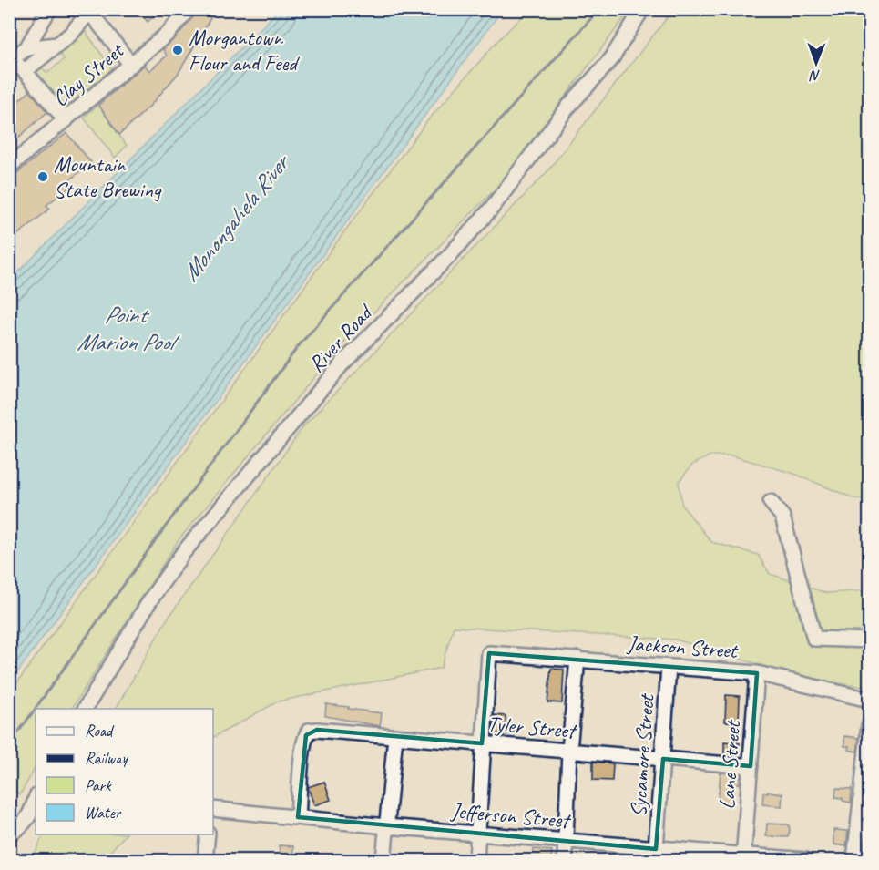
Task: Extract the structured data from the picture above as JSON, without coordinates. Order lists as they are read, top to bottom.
{
  "streets": {
    "street": [
      "Clay Street",
      "River Road",
      "Jackson Street",
      "Tyler Street",
      "Sycamore Street",
      "Lane Street",
      "Jefferson Street"
    ]
  },
  "crossings": [
    ["Jackson Street", "Tyler Street"],
    ["Jackson Street", "Sycamore Street"],
    ["Jackson Street", "Lane Street"],
    ["Tyler Street", "Sycamore Street"],
    ["Tyler Street", "Lane Street"],
    ["Tyler Street", "Jefferson Street"],
    ["Sycamore Street", "Jefferson Street"],
    ["Lane Street", "Jefferson Street"]
  ],
  "water": ["Monongahela River", "Point Marion Pool"],
  "places": ["Morgantown Flour and Feed", "Mountain State Brewing"],
  "legend": [
    "Road",
    "Railway",
    "Park",
    "Water"
  ],
  "north": "bottom"
}
